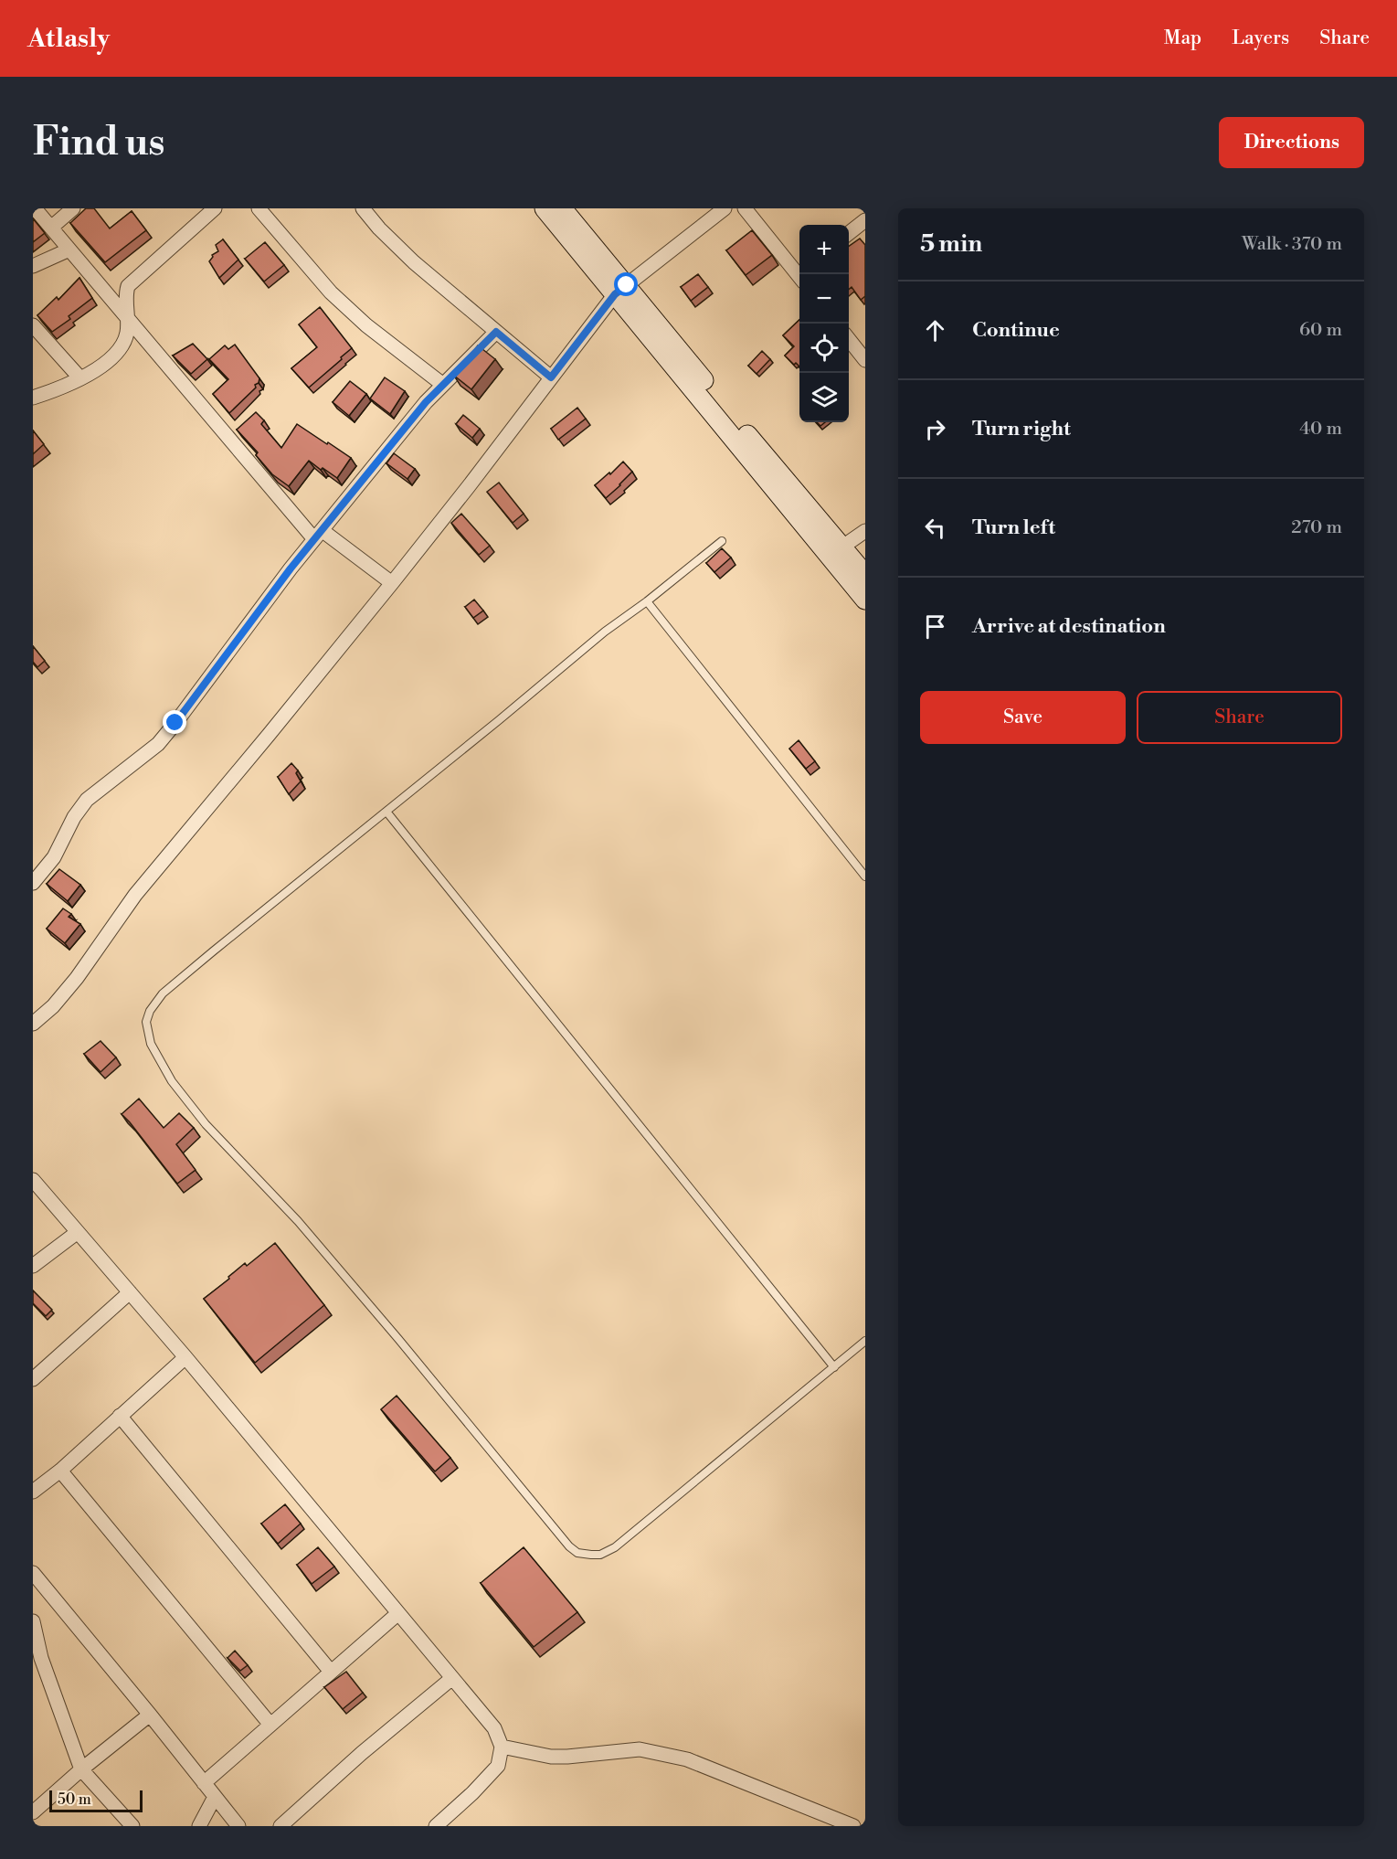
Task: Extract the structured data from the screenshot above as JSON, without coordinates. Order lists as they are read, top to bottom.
{
  "scale_bar": "50 m",
  "page": {
    "header": "Atlasly",
    "nav": ["Map", "Layers", "Share"],
    "buttons": [
      "Directions",
      ["Save", "Share"]
    ],
    "title": "Find us",
    "heading": ["5 min", "Walk · 370 m"],
    "map_buttons": ["+", "−"],
    "list": [
      ["Continue", "60 m"],
      ["Turn right", "40 m"],
      ["Turn left", "270 m"],
      "Arrive at destination"
    ],
    "scale": "50 m"
  }
}
